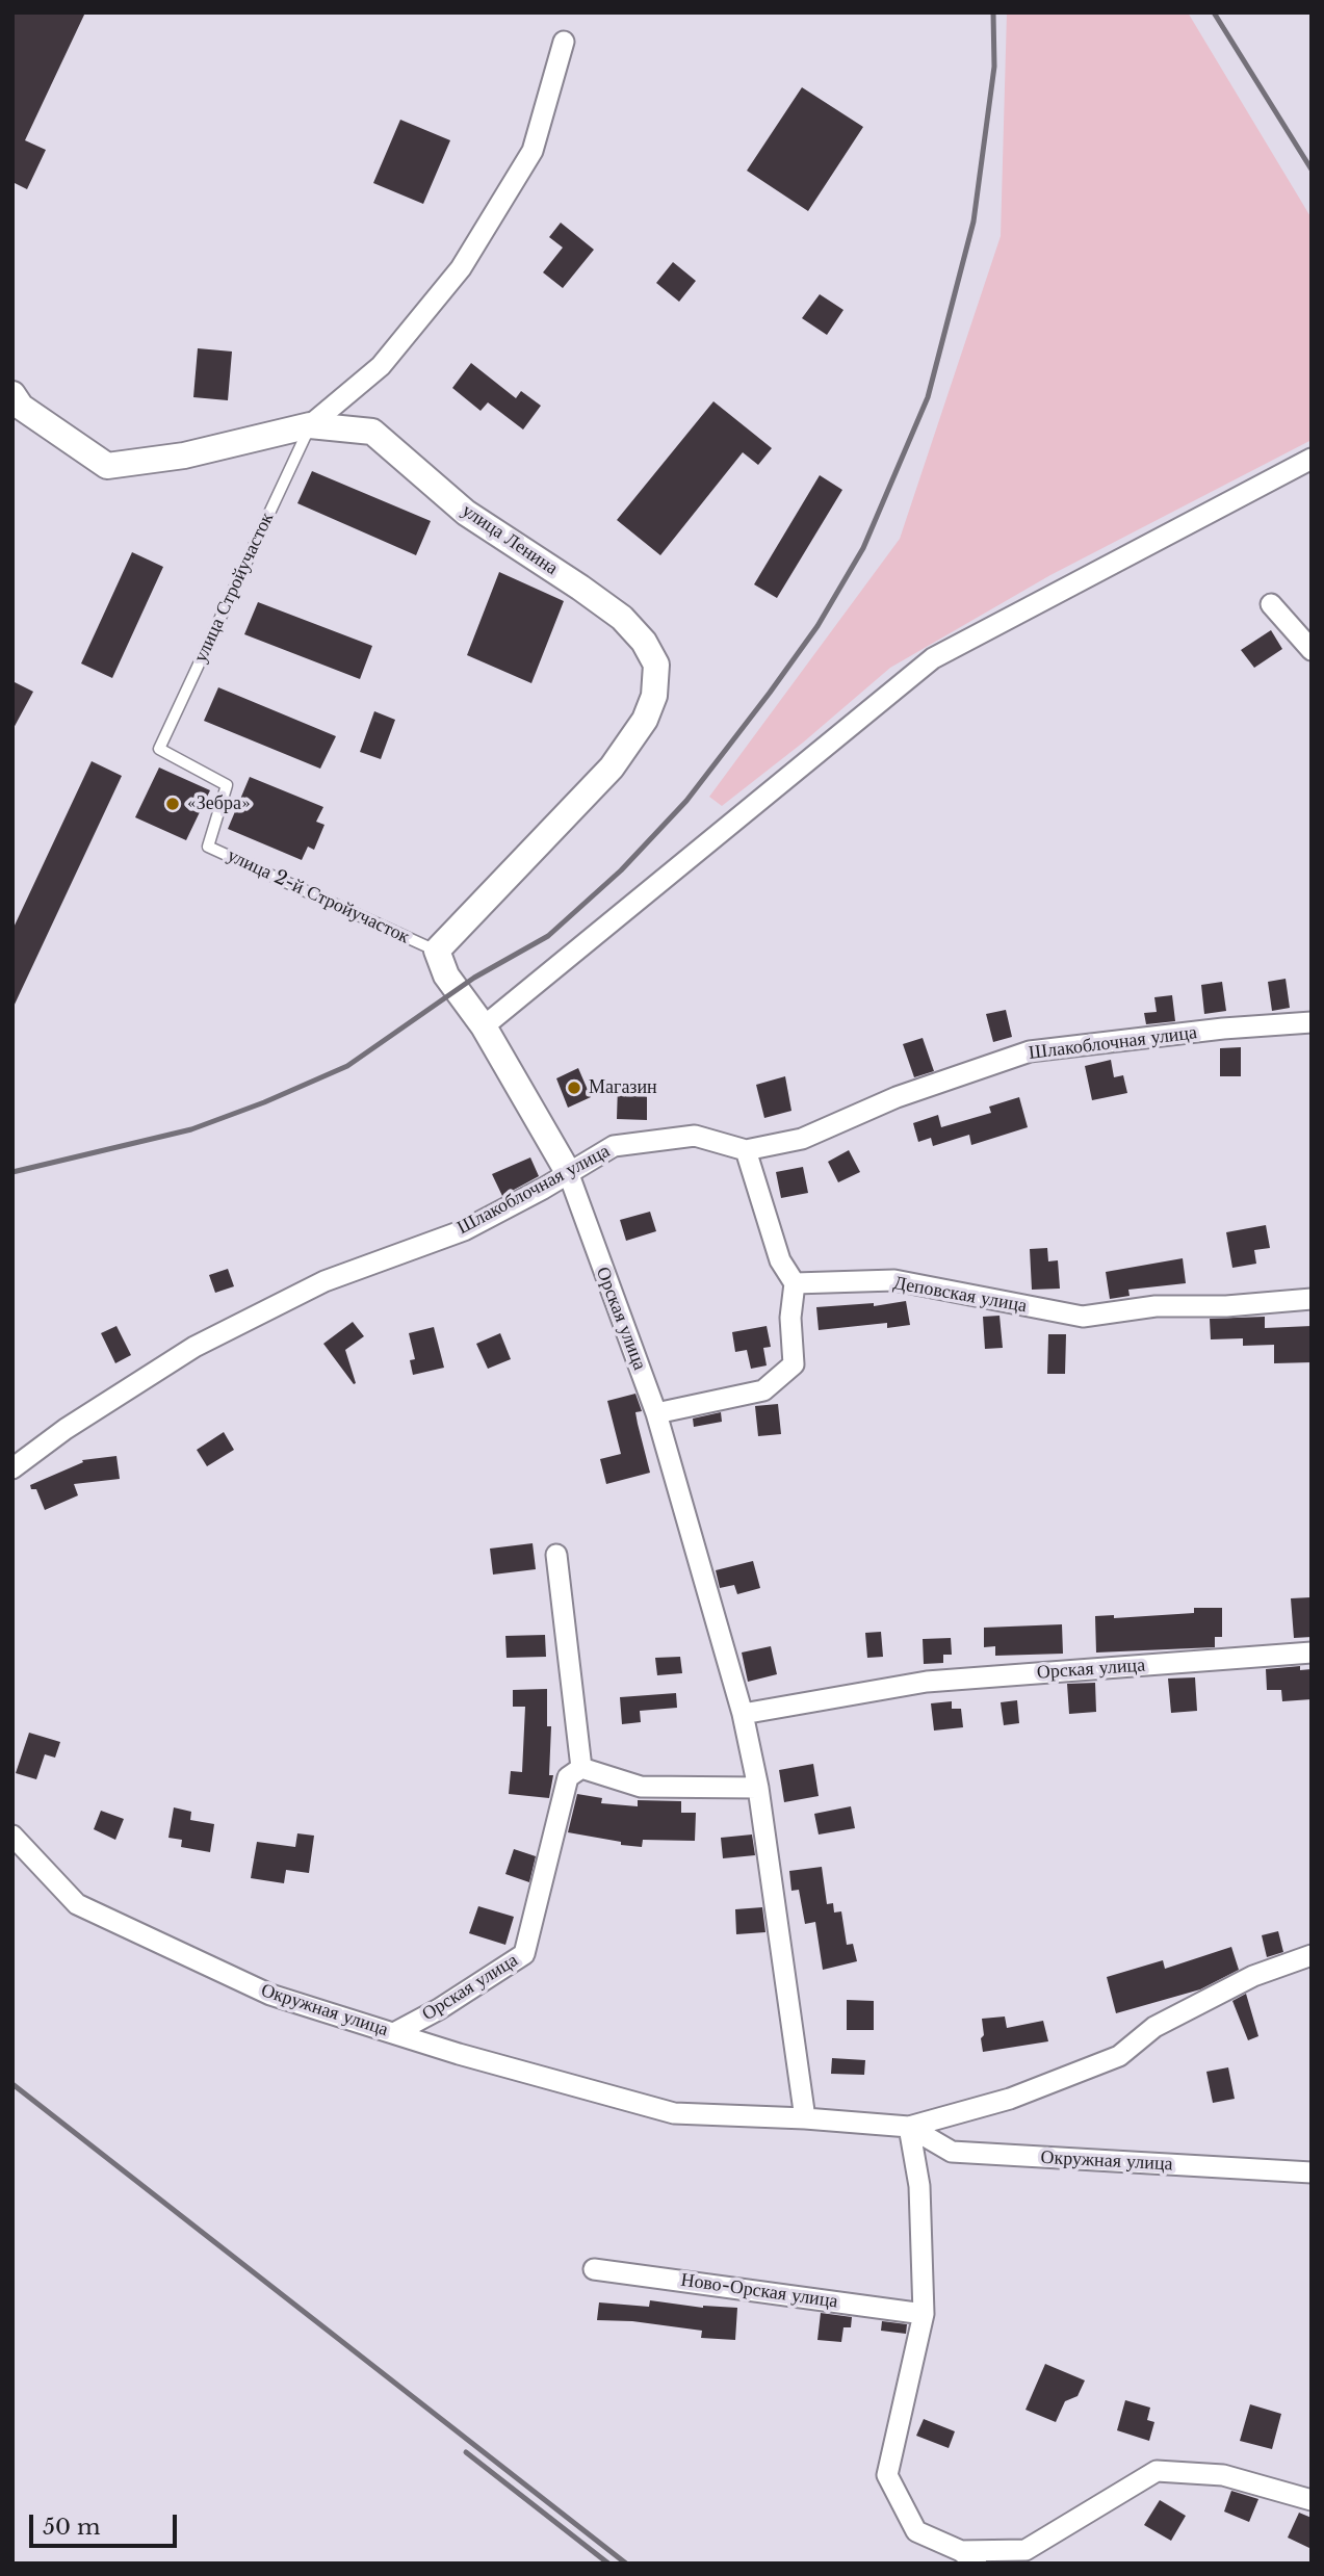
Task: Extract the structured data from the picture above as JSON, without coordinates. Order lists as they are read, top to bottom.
{
  "streets": {
    "street": [
      "улица Ленина",
      "Шлакоблочная улица",
      "Деповская улица",
      "Орская улица",
      "Окружная улица",
      "Ново-Орская улица"
    ],
    "lane": ["улица Стройучасток", "улица 2-й Стройучасток"]
  },
  "crossings": [
    ["улица Ленина", "улица Стройучасток"],
    ["улица Ленина", "улица 2-й Стройучасток"],
    ["улица Ленина", "Орская улица"],
    ["улица Стройучасток", "улица 2-й Стройучасток"],
    ["улица 2-й Стройучасток", "Орская улица"],
    ["Шлакоблочная улица", "Орская улица"],
    ["Орская улица", "Окружная улица"]
  ],
  "places": ["«Зебра»", "Магазин"],
  "scale_bar": "50 m"
}
